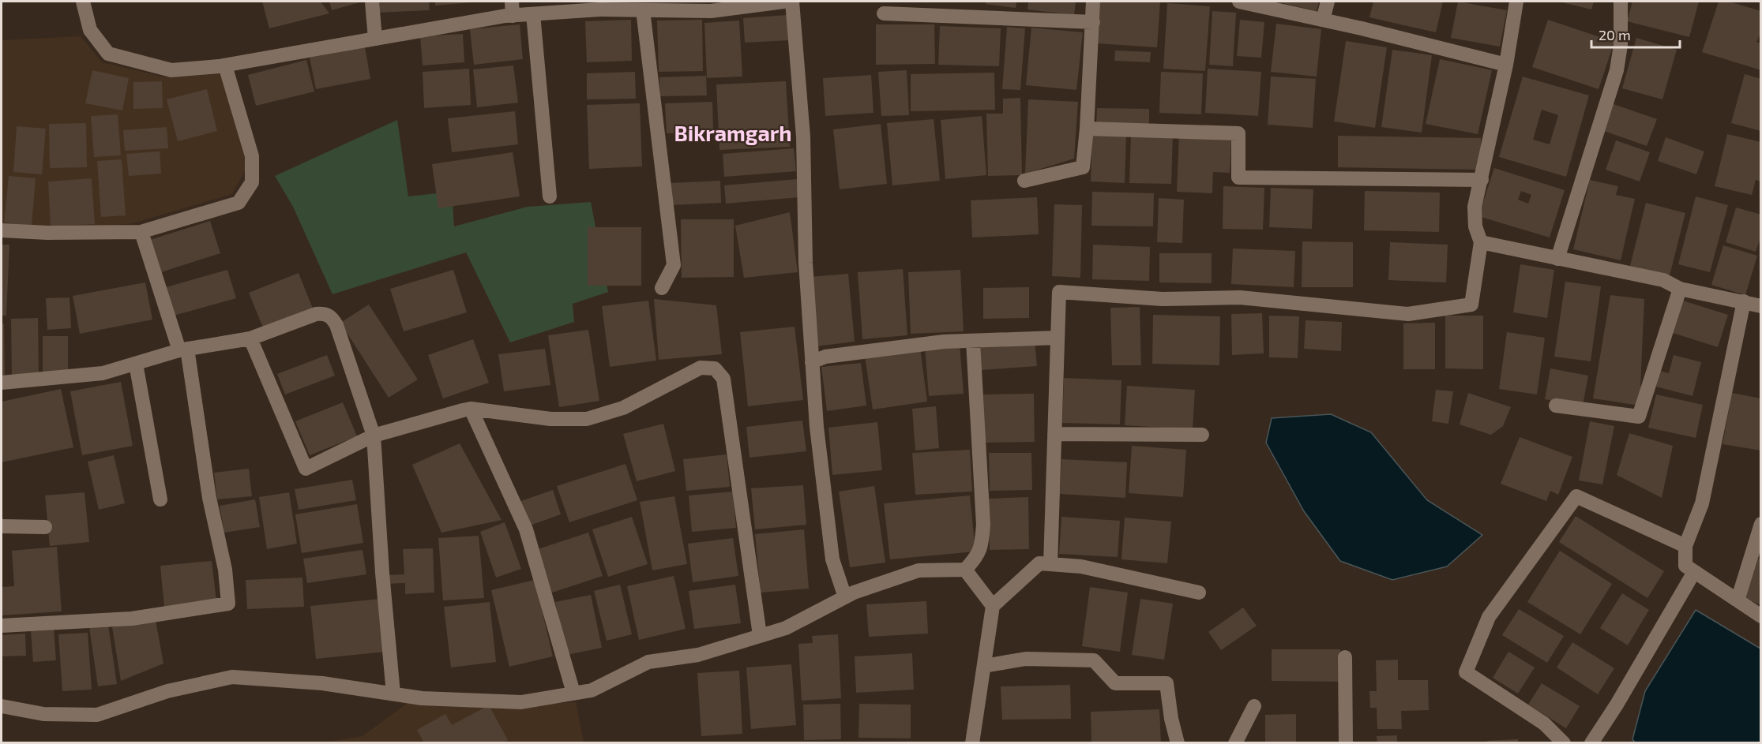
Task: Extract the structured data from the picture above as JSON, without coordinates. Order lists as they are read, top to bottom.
{
  "districts": ["Bikramgarh"],
  "scale_bar": "20 m"
}
